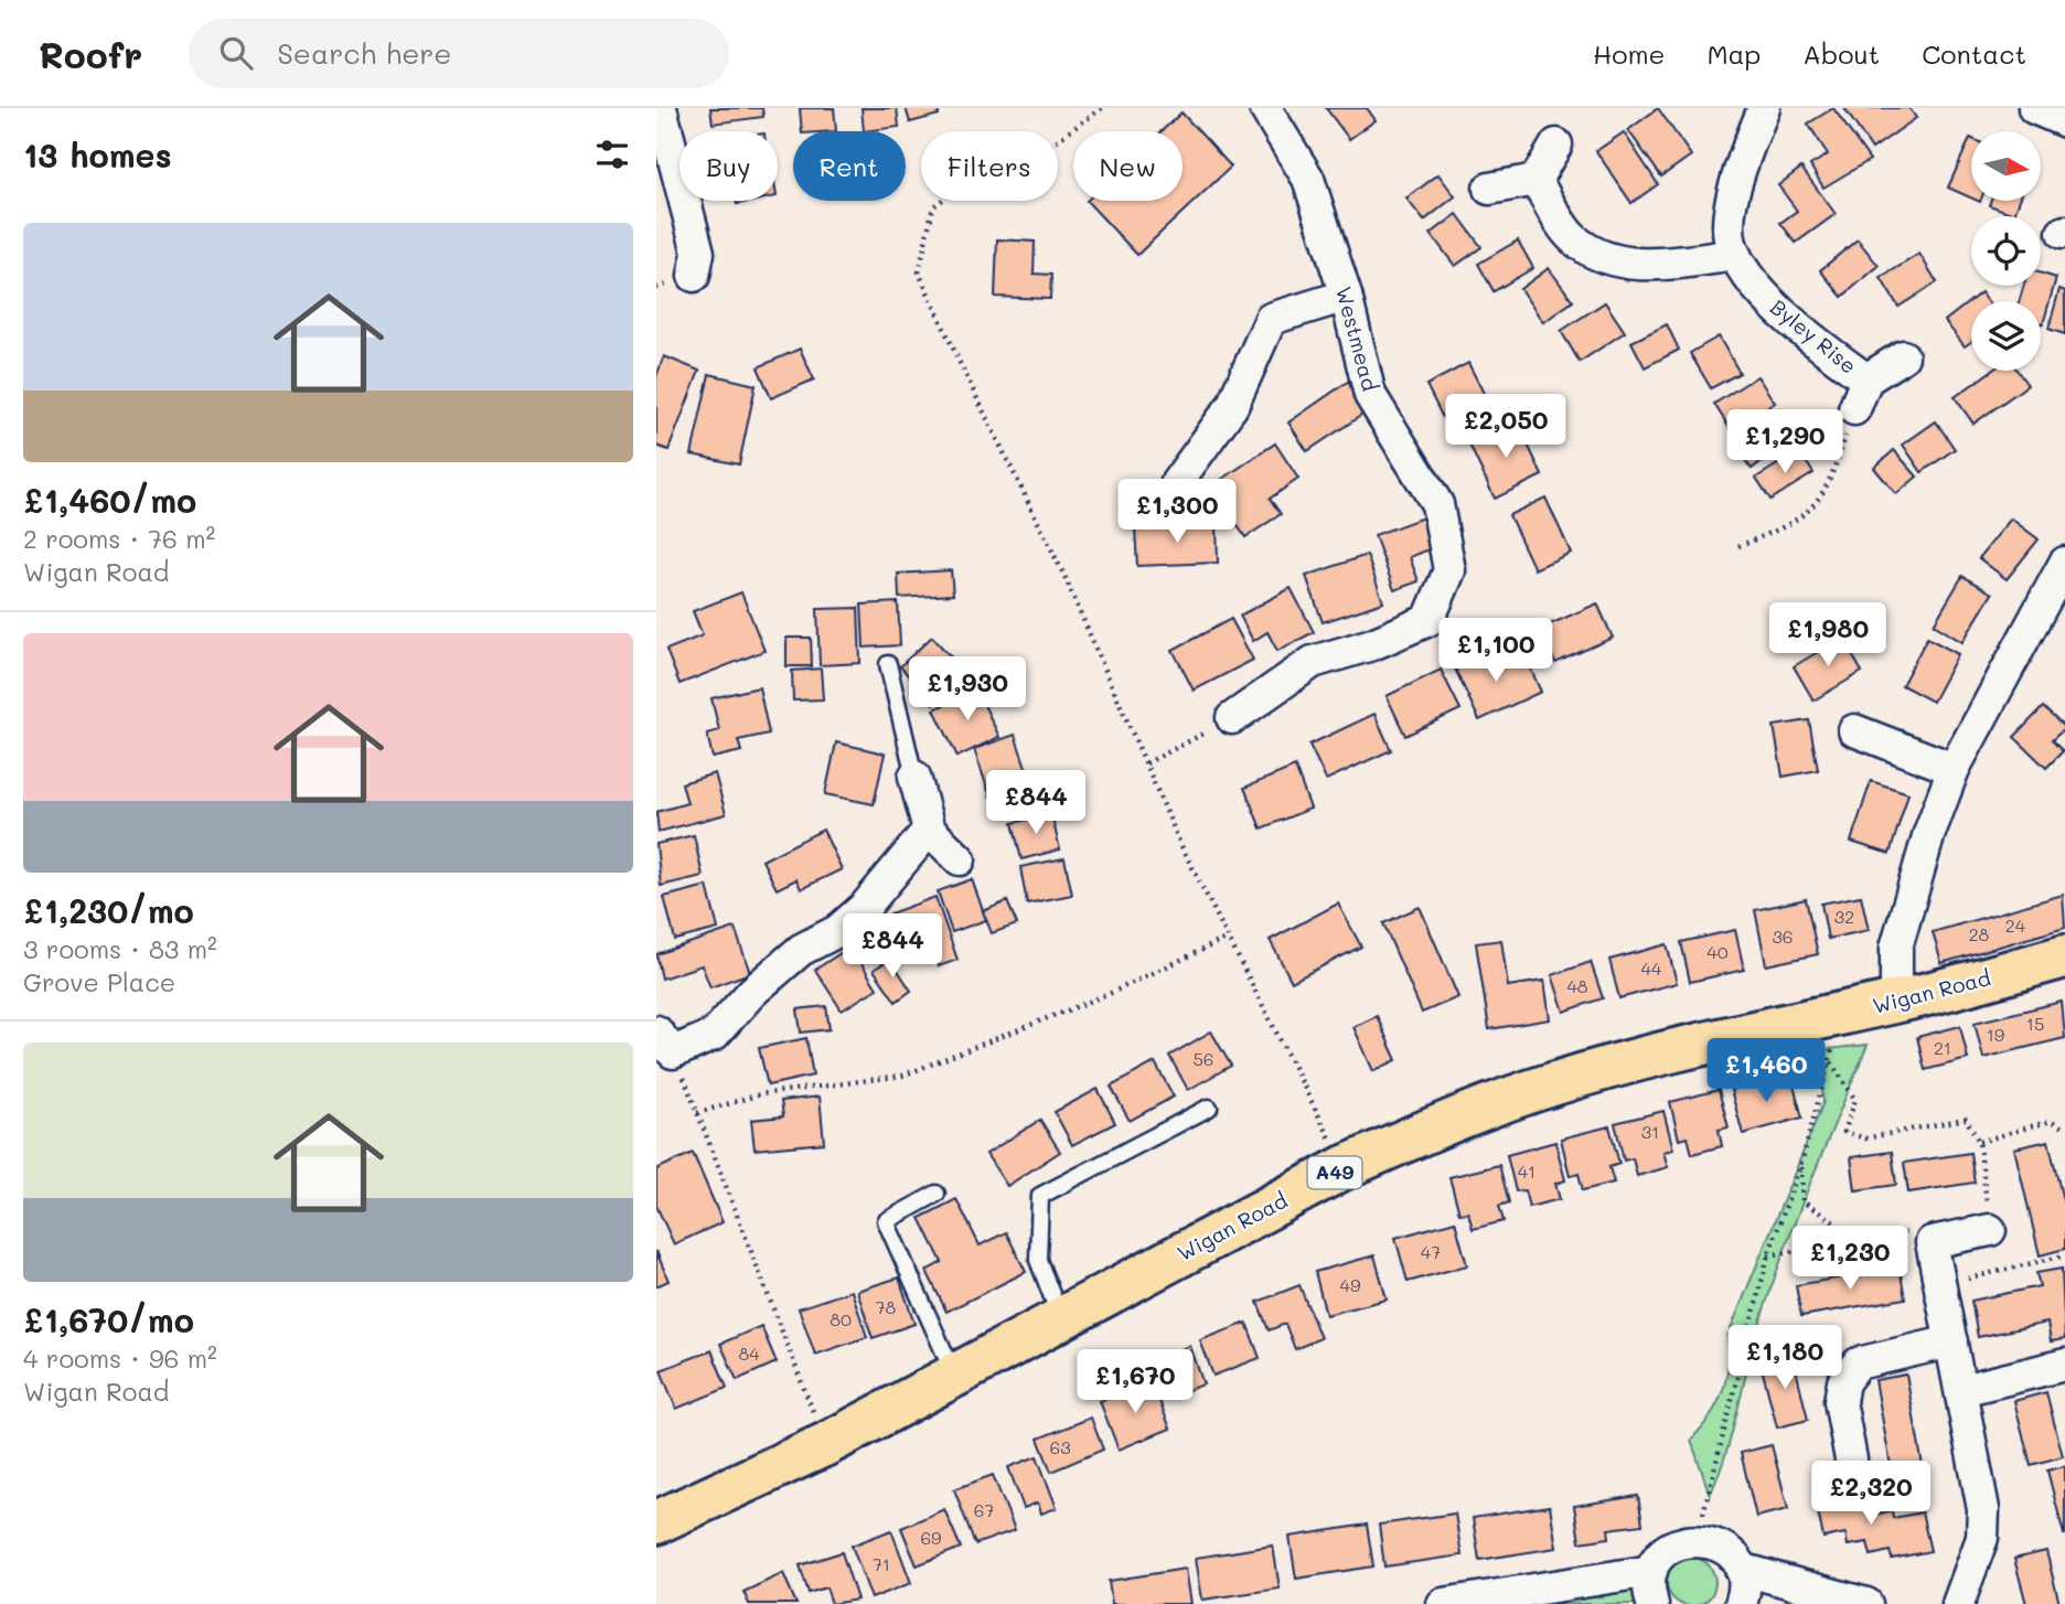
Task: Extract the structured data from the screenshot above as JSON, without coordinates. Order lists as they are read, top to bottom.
{
  "streets": {
    "highway": ["Wigan Road", "A49"],
    "street": ["Byley Rise", "Westmead"]
  },
  "house_numbers": [
    "32",
    "24",
    "28",
    "36",
    "40",
    "44",
    "48",
    "15",
    "19",
    "21",
    "56",
    "31",
    "41",
    "47",
    "49",
    "78",
    "80",
    "84",
    "63",
    "67",
    "69",
    "71"
  ],
  "north": "right",
  "page": {
    "header": "Roofr",
    "search": "Search here",
    "nav": [
      "Home",
      "Map",
      "About",
      "Contact"
    ],
    "heading": "13 homes",
    "chip": [
      "Buy",
      "Rent",
      "Filters",
      "New"
    ],
    "list": [
      {
        "name": "£1,460/mo",
        "note": "2 rooms · 76 m² · Wigan Road"
      },
      {
        "name": "£1,230/mo",
        "note": "3 rooms · 83 m² · Grove Place"
      },
      {
        "name": "£1,670/mo",
        "note": "4 rooms · 96 m² · Wigan Road"
      }
    ],
    "price": [
      "£2,050",
      "£1,290",
      "£1,300",
      "£1,980",
      "£1,100",
      "£1,930",
      "£844",
      "£844",
      "£1,460",
      "£1,230",
      "£1,180",
      "£1,670",
      "£2,320"
    ]
  }
}
